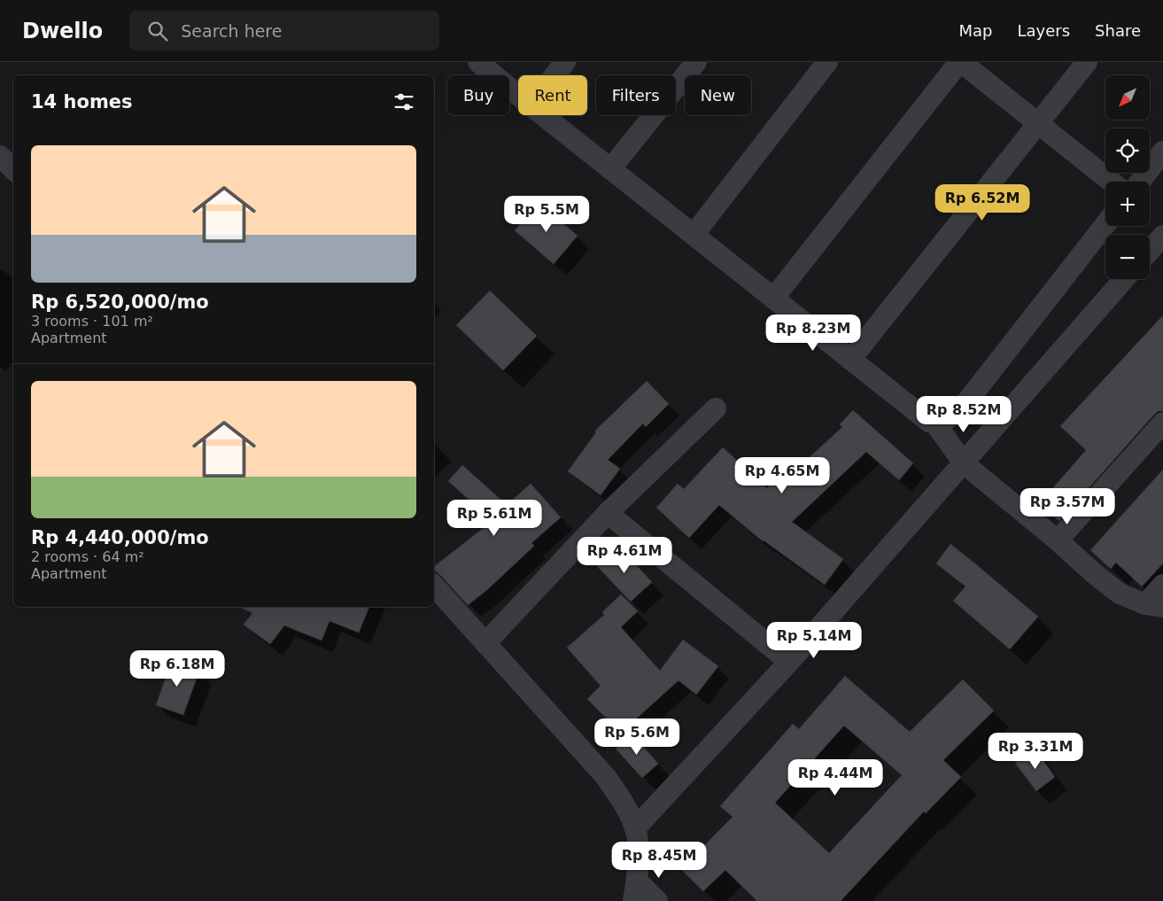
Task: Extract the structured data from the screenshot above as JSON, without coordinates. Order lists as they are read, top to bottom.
{
  "north": "bottom left",
  "page": {
    "header": "Dwello",
    "search": "Search here",
    "nav": ["Map", "Layers", "Share"],
    "map_buttons": ["+", "−"],
    "chip": [
      "Buy",
      "Rent",
      "Filters",
      "New"
    ],
    "heading": "14 homes",
    "list": [
      {
        "name": "Rp 6,520,000/mo",
        "note": "3 rooms · 101 m² · Apartment"
      },
      {
        "name": "Rp 4,440,000/mo",
        "note": "2 rooms · 64 m² · Apartment"
      }
    ],
    "price": [
      "Rp 6.52M",
      "Rp 5.5M",
      "Rp 8.23M",
      "Rp 8.52M",
      "Rp 4.65M",
      "Rp 3.57M",
      "Rp 5.61M",
      "Rp 4.61M",
      "Rp 5.14M",
      "Rp 6.18M",
      "Rp 5.6M",
      "Rp 3.31M",
      "Rp 4.44M",
      "Rp 8.45M"
    ]
  }
}
